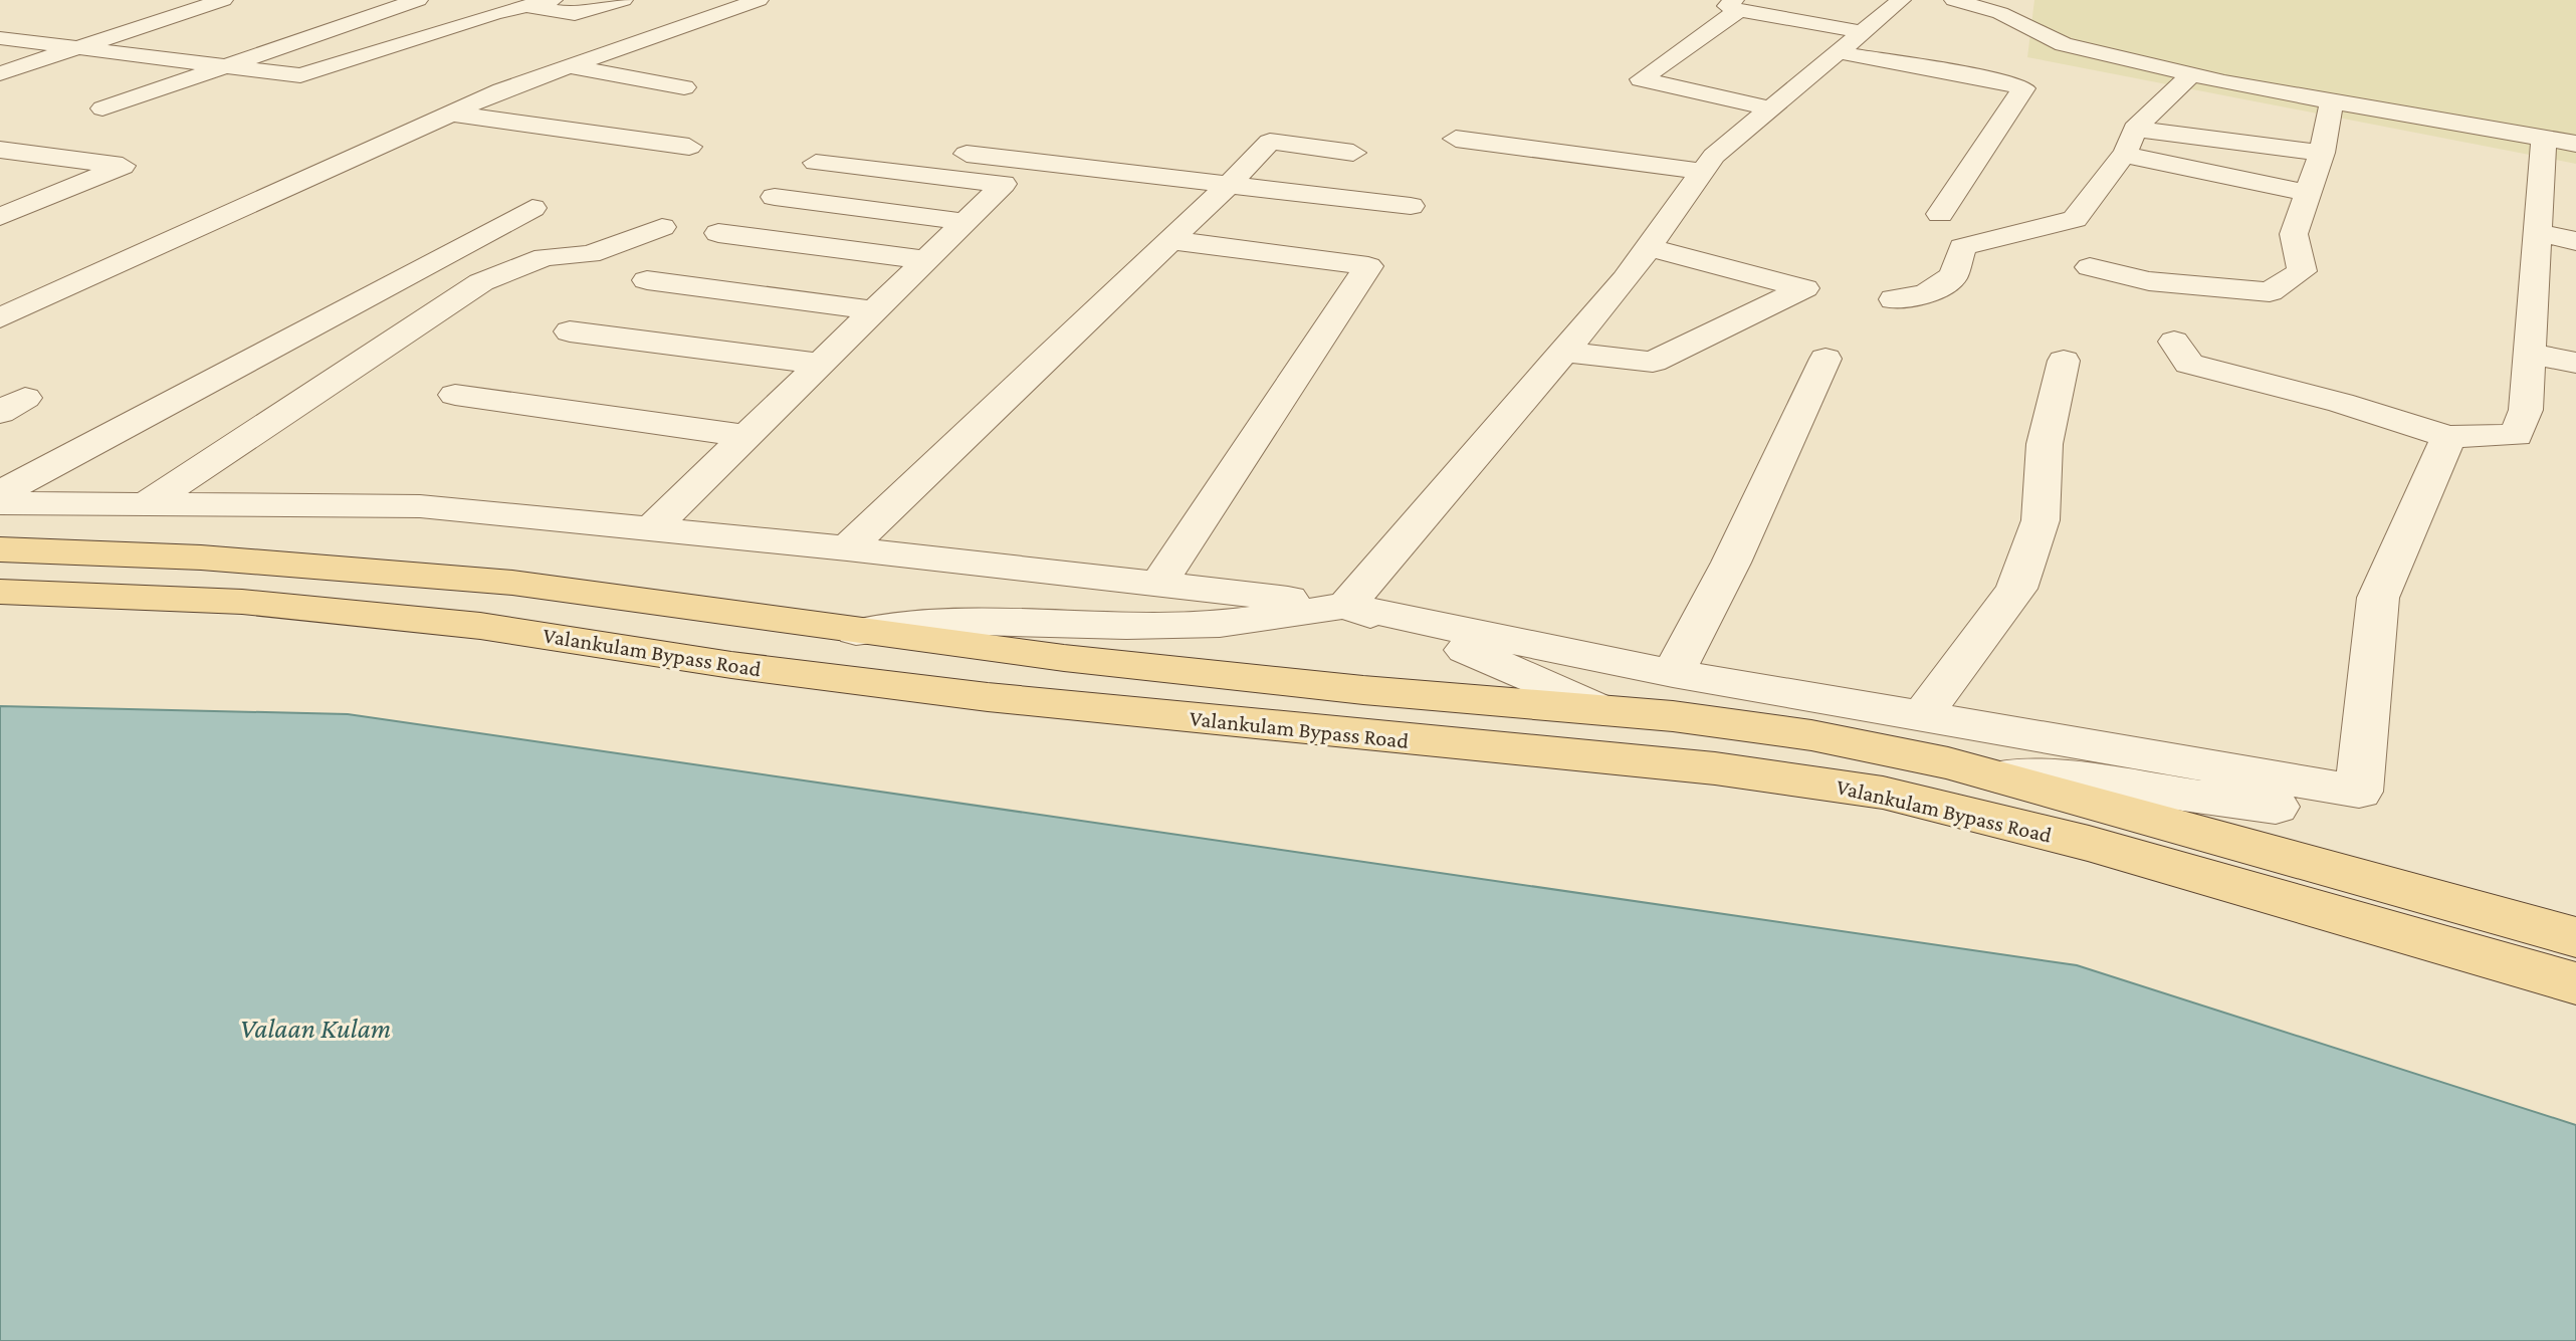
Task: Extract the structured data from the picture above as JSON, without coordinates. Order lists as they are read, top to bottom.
{
  "streets": {
    "main road": ["Valankulam Bypass Road"]
  },
  "water": ["Valaan Kulam"]
}
